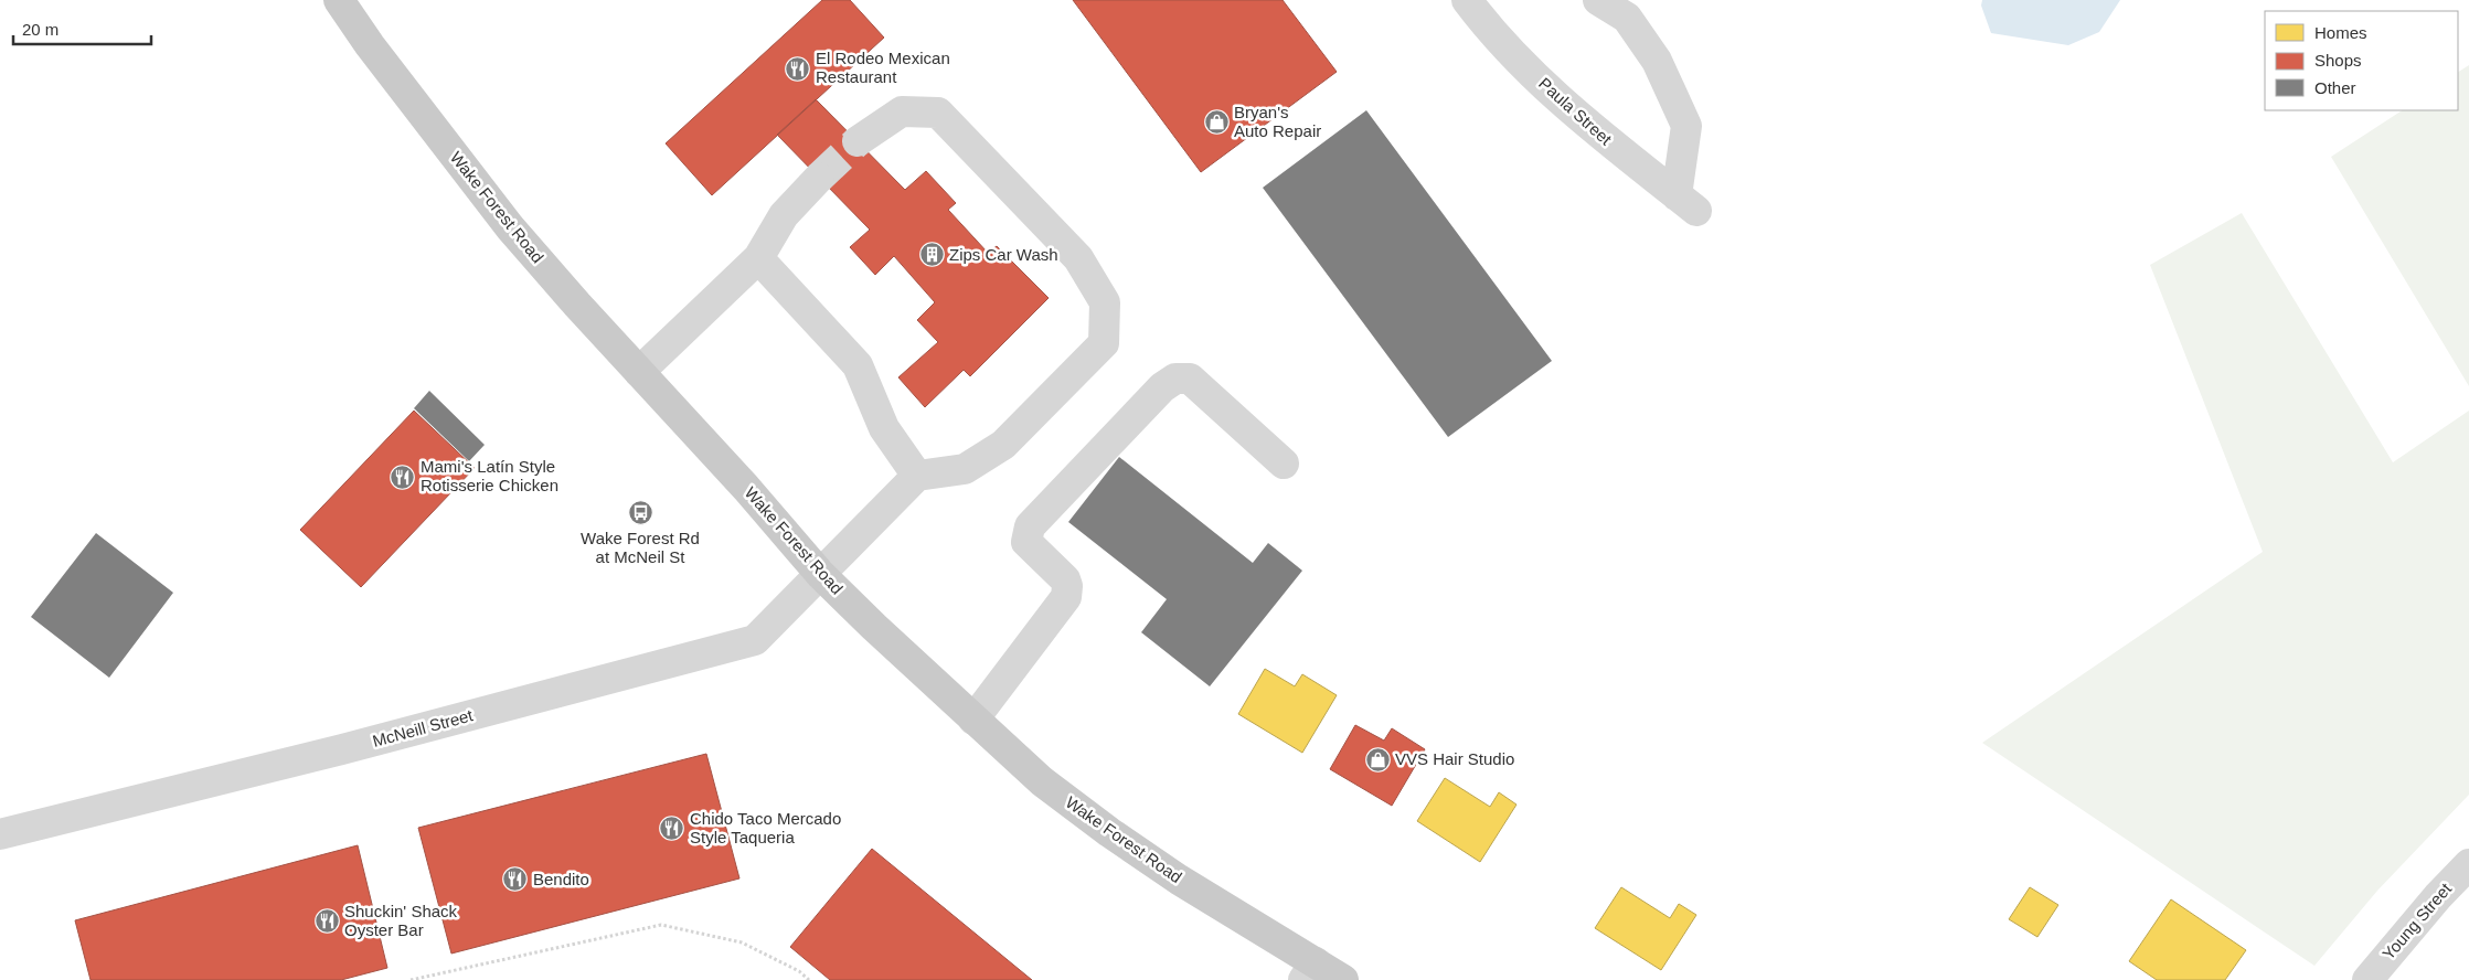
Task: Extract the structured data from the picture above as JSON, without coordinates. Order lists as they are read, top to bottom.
{
  "streets": {
    "main road": ["Wake Forest Road"],
    "street": ["Paula Street", "McNeill Street", "Young Street"]
  },
  "crossings": [
    ["Wake Forest Road", "McNeill Street"]
  ],
  "places": {
    "restaurant": [
      "El Rodeo Mexican Restaurant",
      "Mami's Latín Style Rotisserie Chicken",
      "Chido Taco Mercado Style Taqueria",
      "Bendito",
      "Shuckin' Shack Oyster Bar"
    ],
    "shop": ["Bryan's Auto Repair", "VVS Hair Studio"],
    "building": ["Zips Car Wash"],
    "bus stop": ["Wake Forest Rd at McNeil St"]
  },
  "legend": ["Homes", "Shops", "Other"],
  "scale_bar": "20 m"
}
